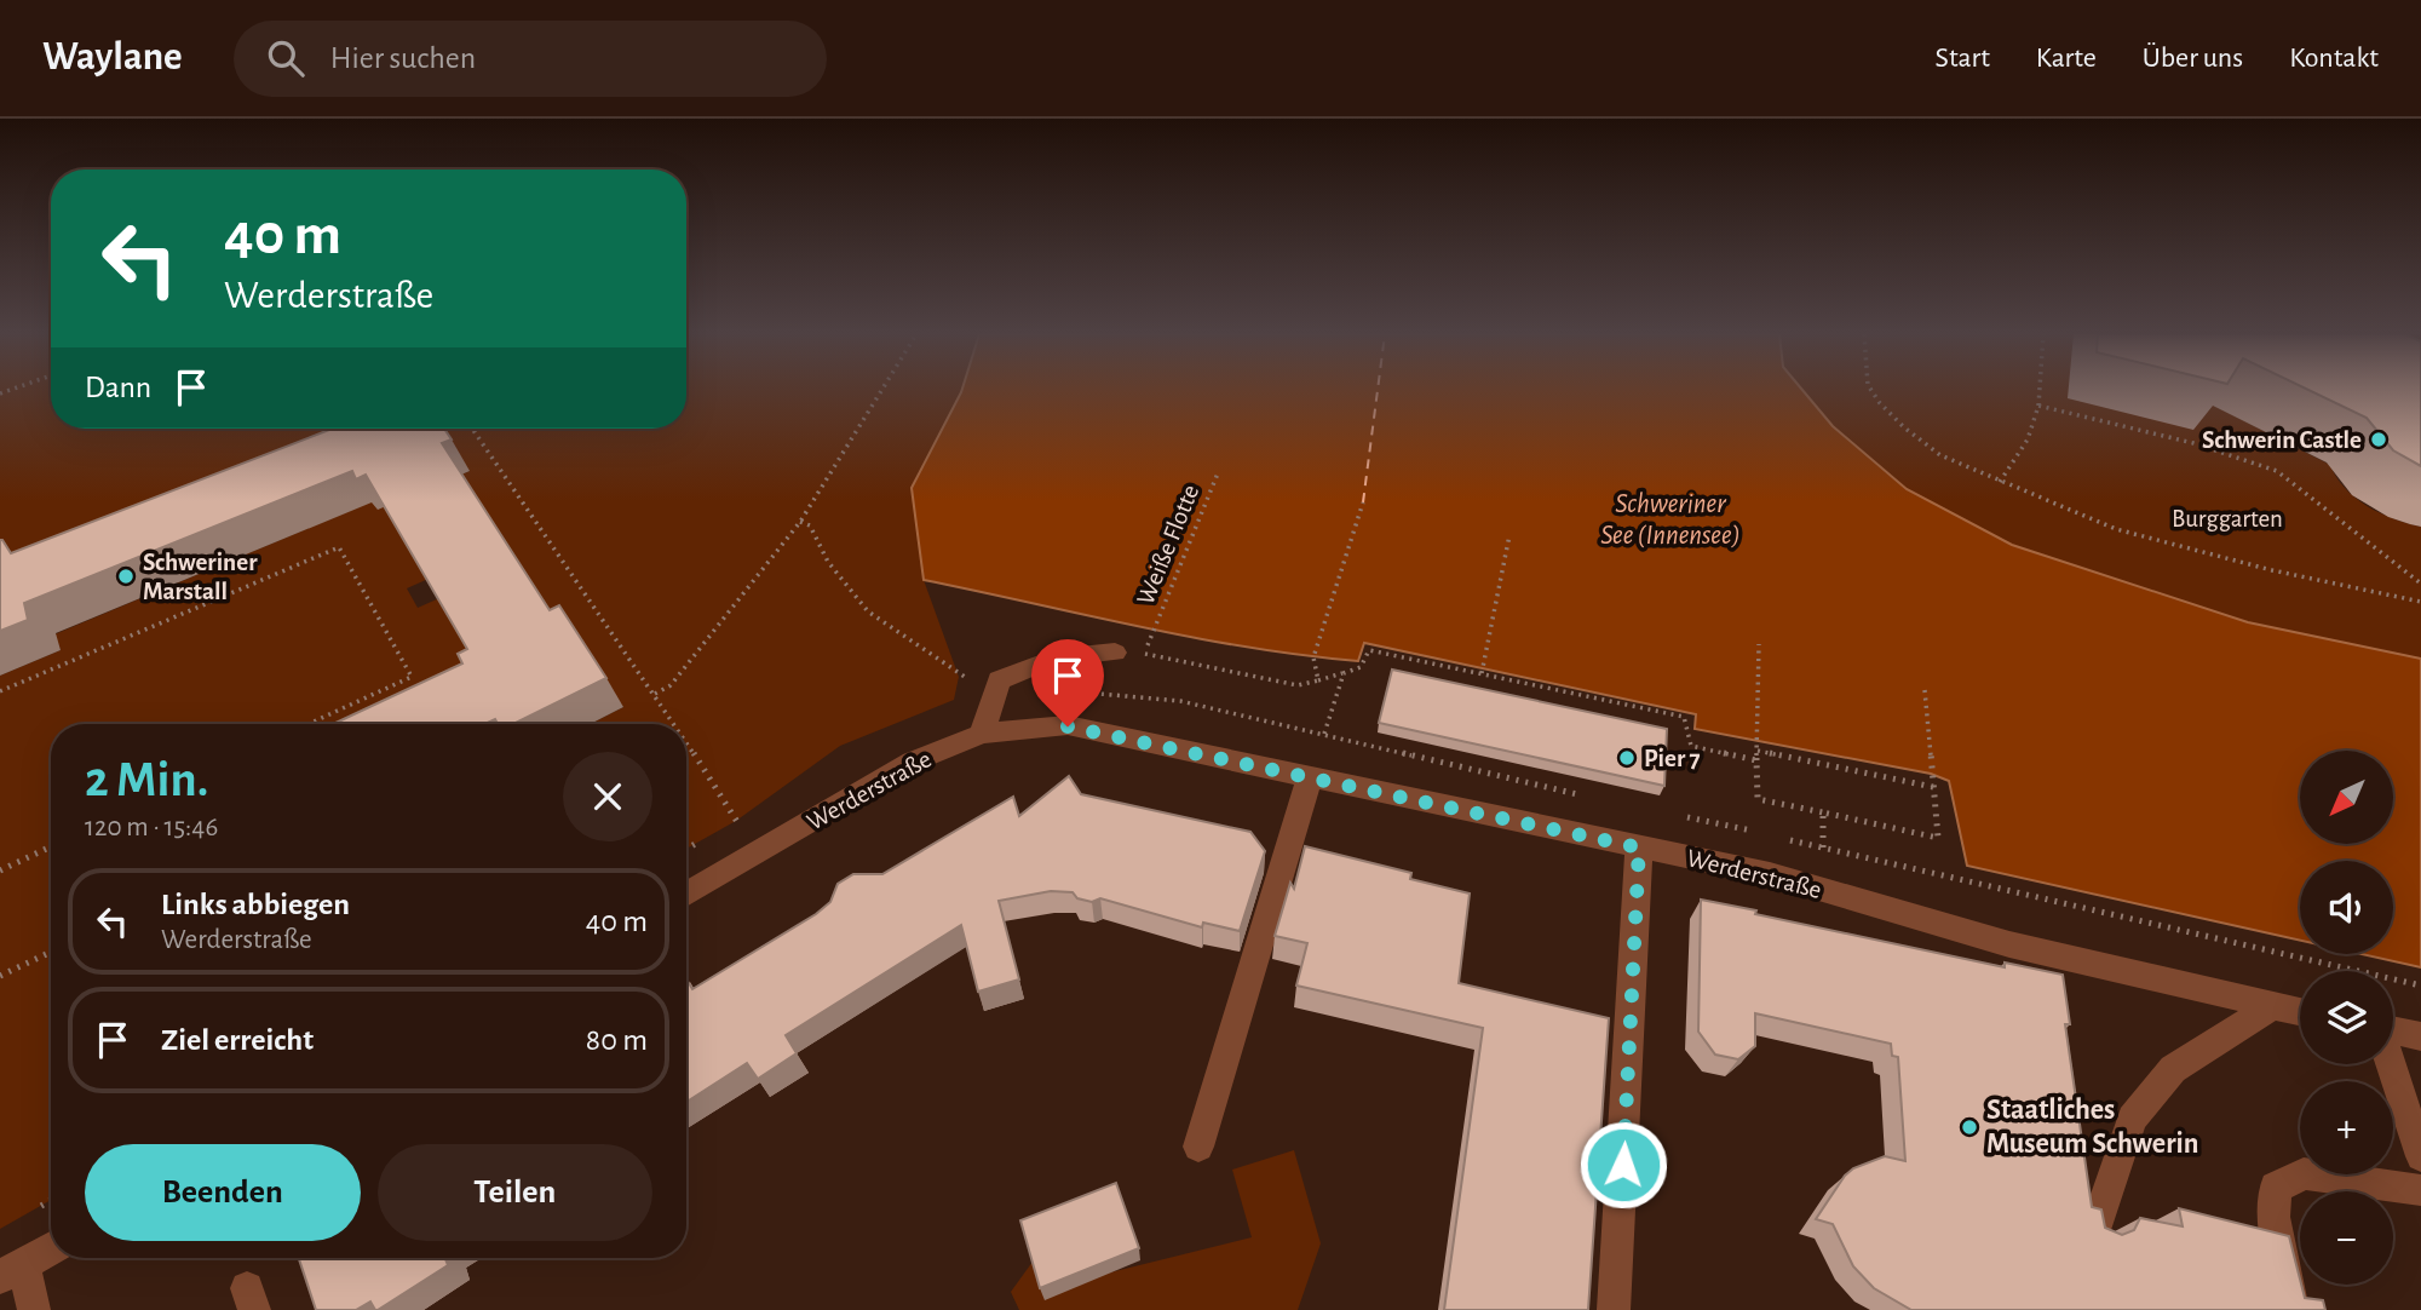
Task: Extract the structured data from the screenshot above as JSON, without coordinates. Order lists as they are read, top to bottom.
{
  "streets": {
    "street": ["Werderstraße"],
    "path": ["Weiße Flotte"]
  },
  "water": ["Schweriner See (Innensee)"],
  "parks": ["Burggarten"],
  "places": [
    "Schwerin Castle",
    "Schweriner Marstall",
    "Pier 7",
    "Staatliches Museum Schwerin"
  ],
  "north": "bottom left",
  "page": {
    "header": "Waylane",
    "search": "Hier suchen",
    "nav": [
      "Start",
      "Karte",
      "Über uns",
      "Kontakt"
    ],
    "turn": ["40 m", "Werderstraße"],
    "then": "Dann",
    "heading": ["2 Min.", "120 m · 15:46"],
    "map_buttons": ["+", "−"],
    "list": [
      {
        "name": "Links abbiegen",
        "note": "Werderstraße",
        "value": "40 m"
      },
      {
        "name": "Ziel erreicht",
        "value": "80 m"
      }
    ],
    "buttons": ["Beenden", "Teilen"]
  }
}
